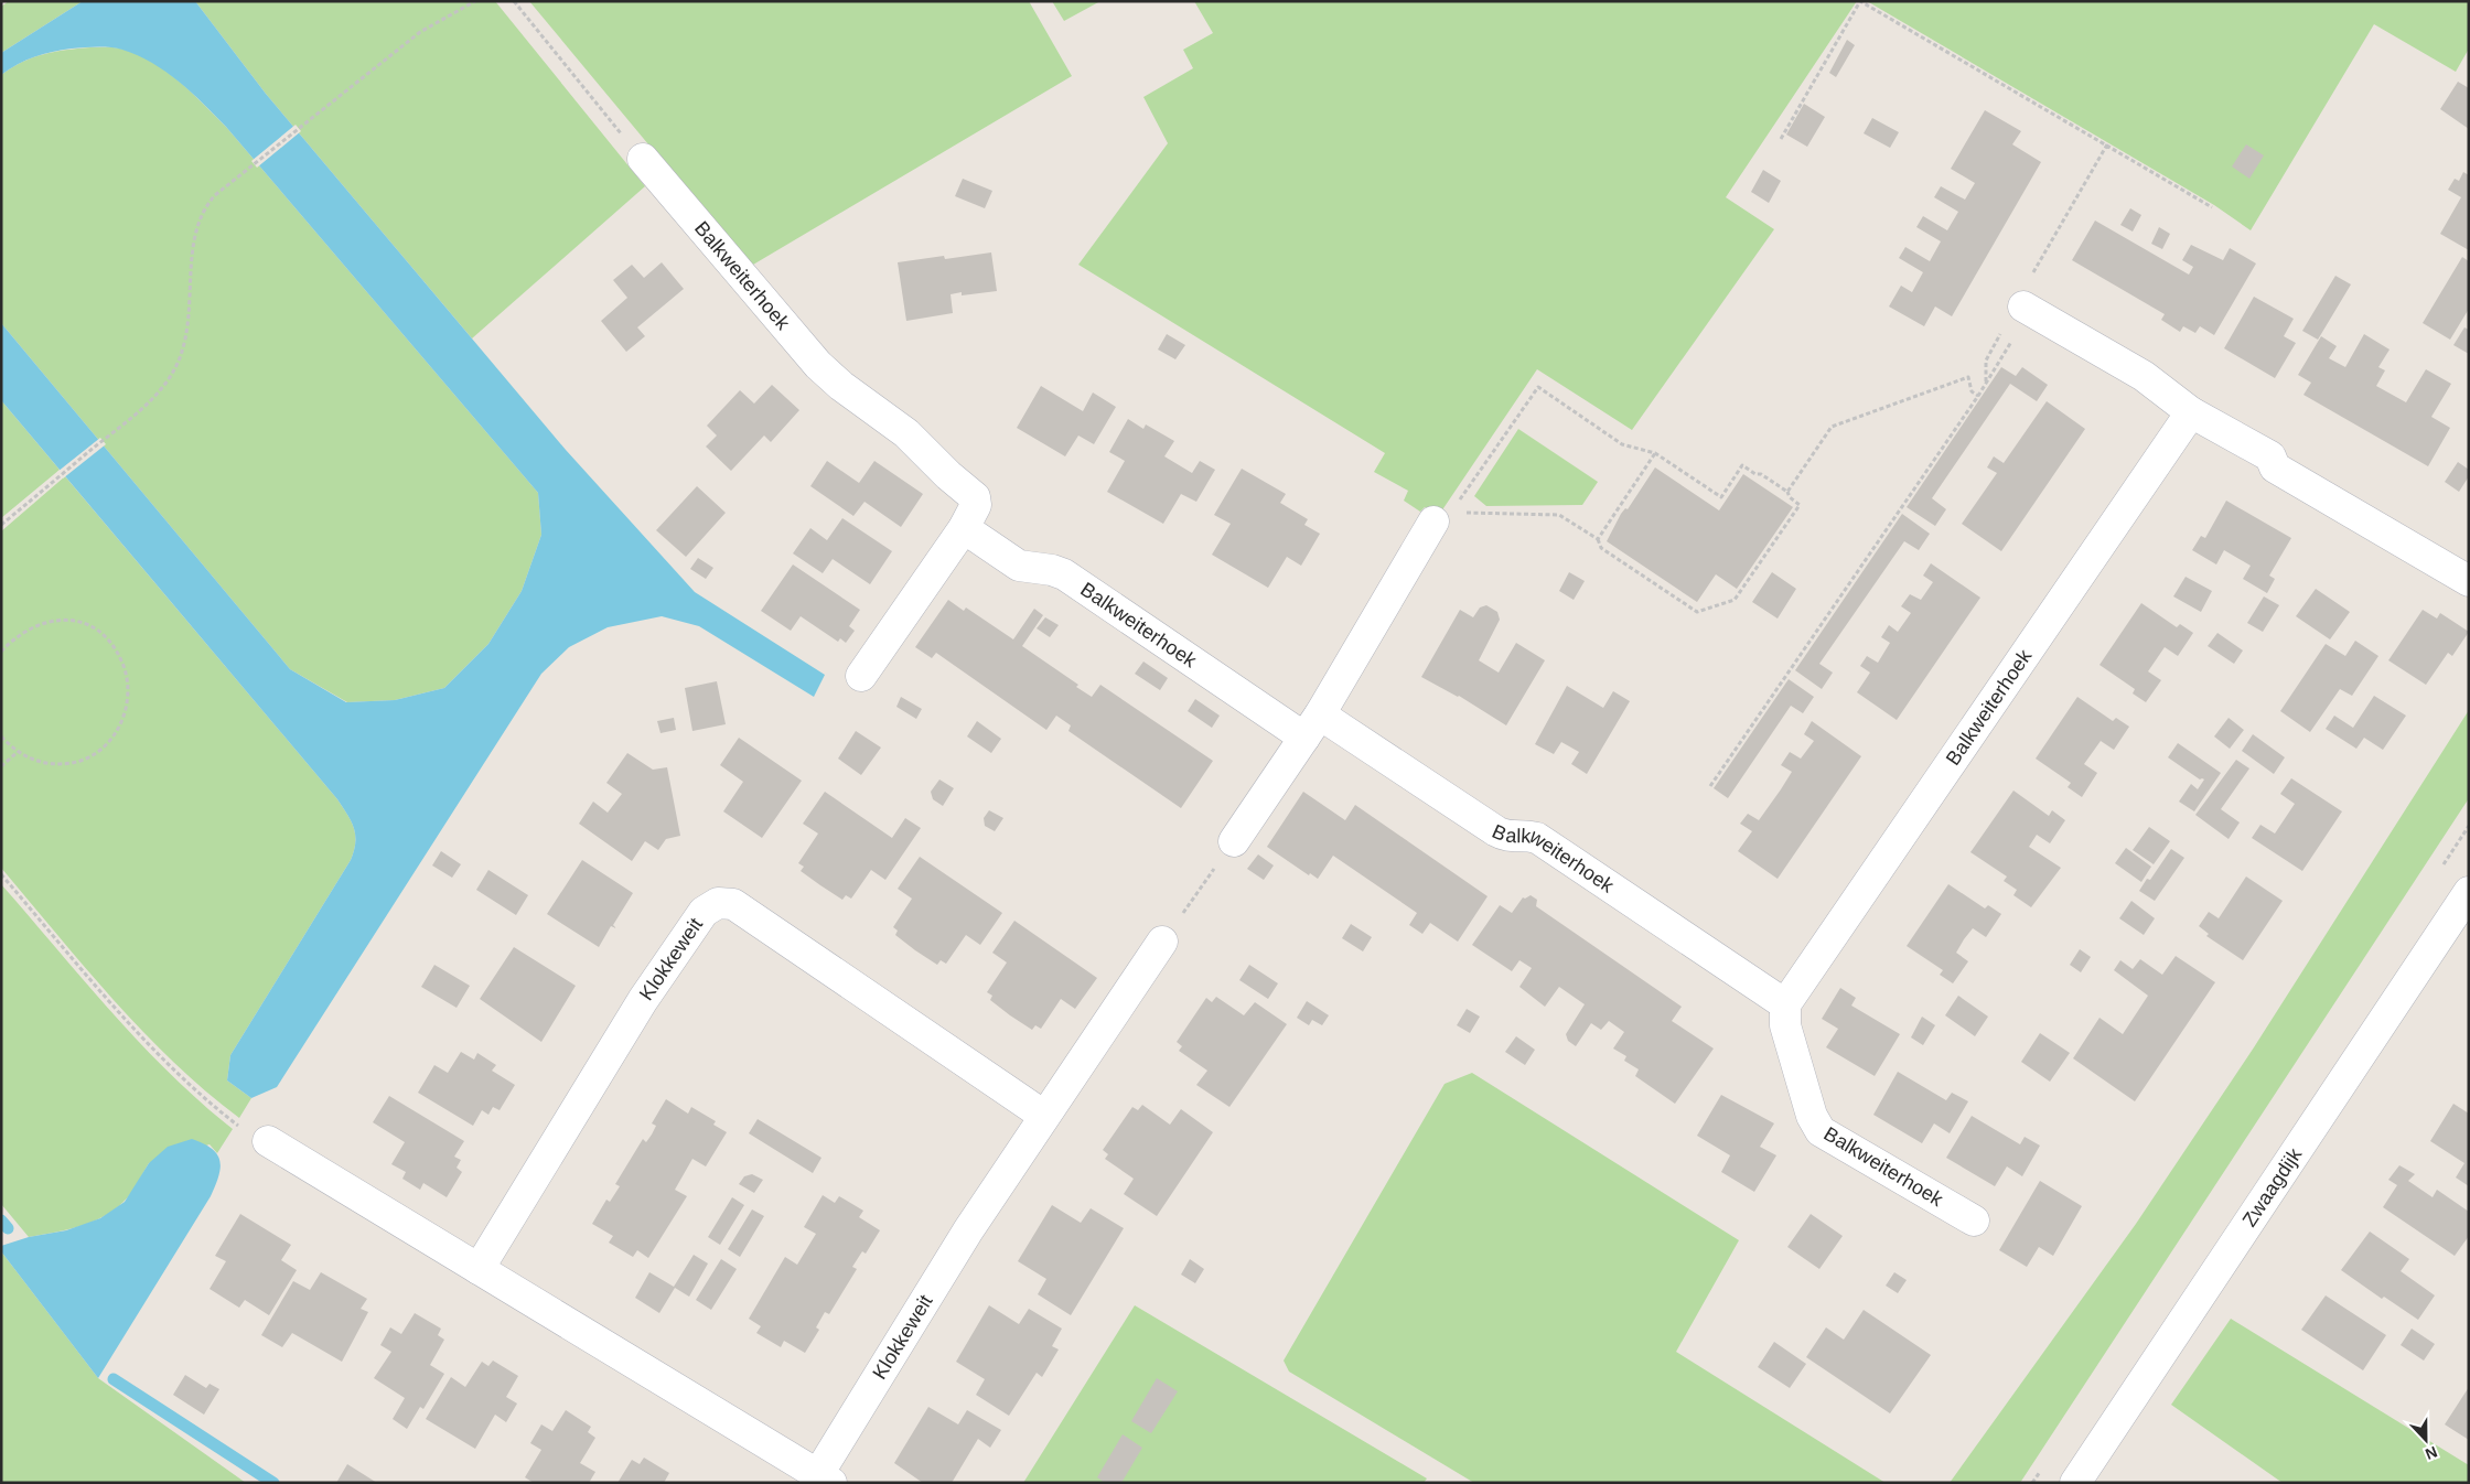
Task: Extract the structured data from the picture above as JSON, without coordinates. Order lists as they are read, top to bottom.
{
  "streets": {
    "street": ["Balkweiterhoek", "Klokkeweit", "Zwaagdijk"]
  },
  "north": "bottom"
}
